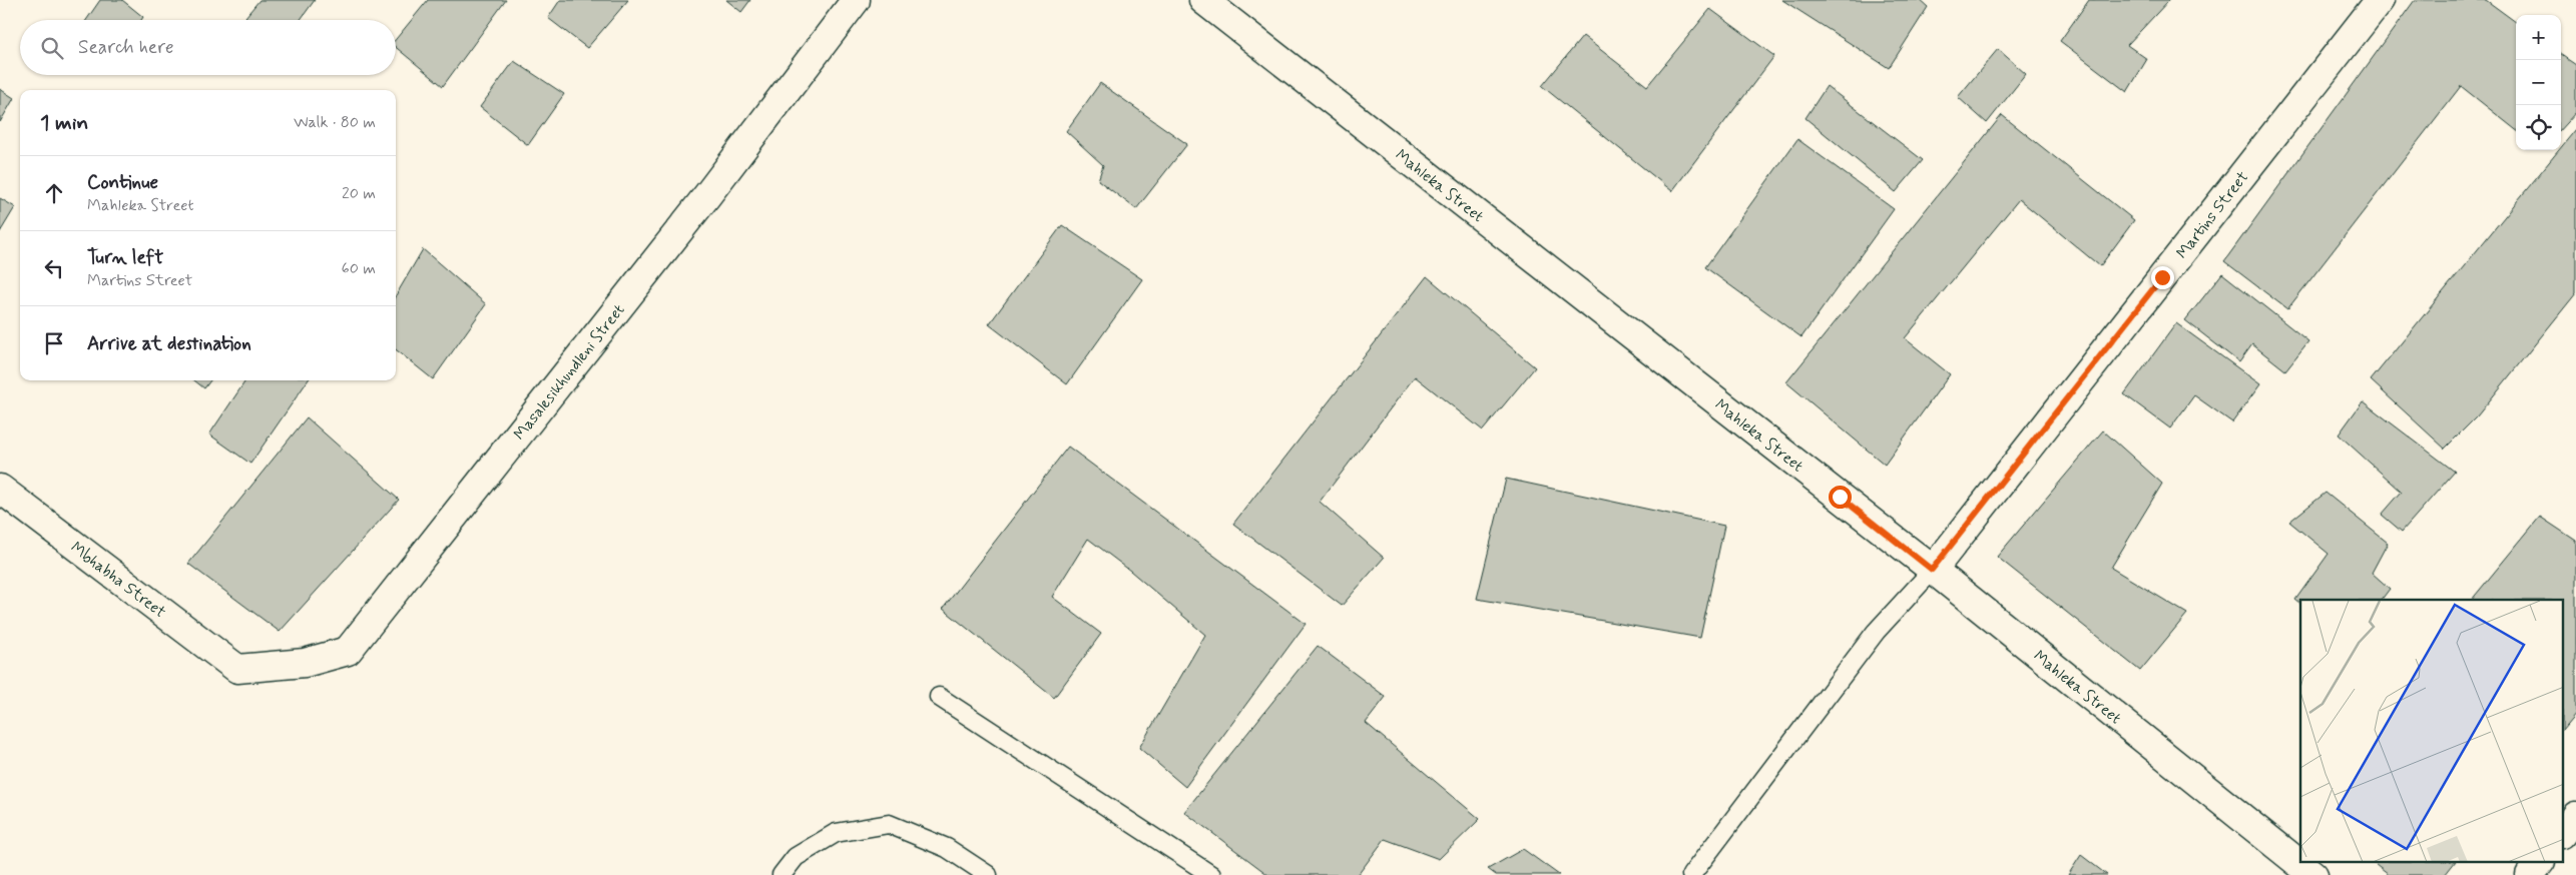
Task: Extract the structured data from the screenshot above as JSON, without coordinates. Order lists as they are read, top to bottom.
{
  "streets": {
    "street": [
      "Mahleka Street",
      "Martins Street",
      "Masalesikhundleni Street",
      "Mbhabha Street"
    ]
  },
  "crossings": [
    ["Mahleka Street", "Martins Street"],
    ["Masalesikhundleni Street", "Mbhabha Street"]
  ],
  "page": {
    "map_buttons": ["+", "−"],
    "search": "Search here",
    "heading": ["1 min", "Walk · 80 m"],
    "list": [
      ["Continue", "Mahleka Street", "20 m"],
      ["Turn left", "Martins Street", "60 m"],
      "Arrive at destination"
    ]
  }
}
